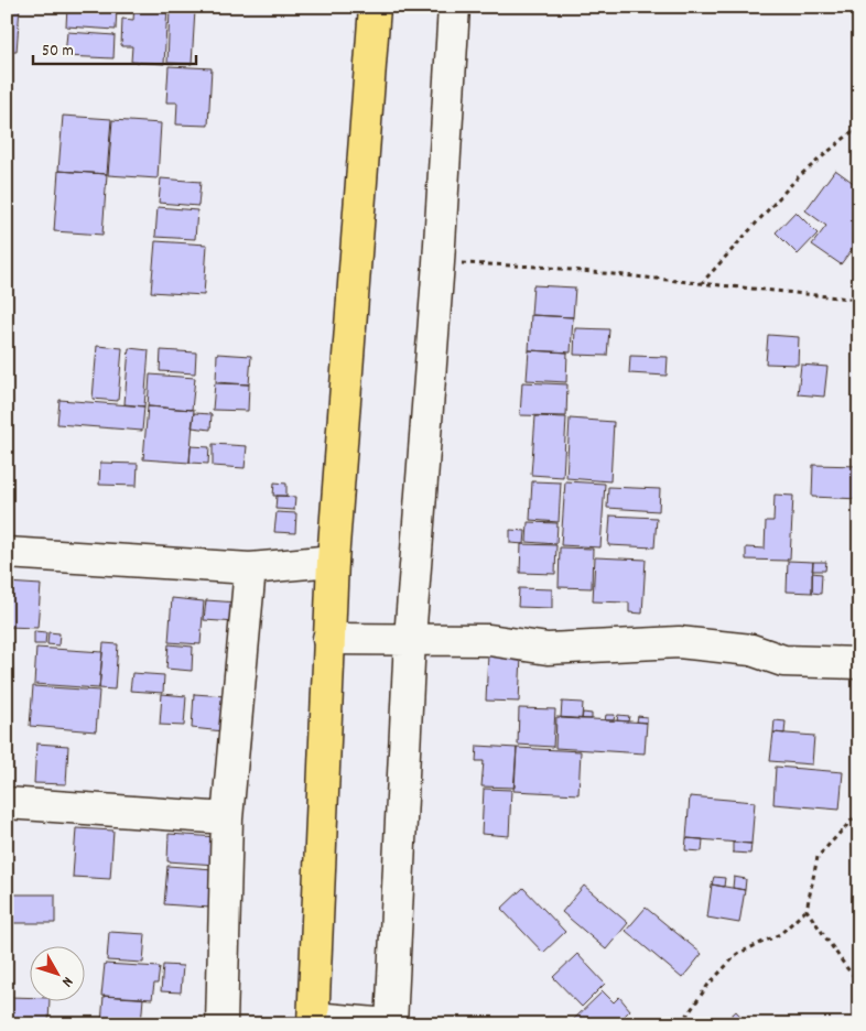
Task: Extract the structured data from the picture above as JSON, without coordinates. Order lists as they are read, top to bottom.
{
  "scale_bar": "50 m",
  "north": "bottom right"
}
